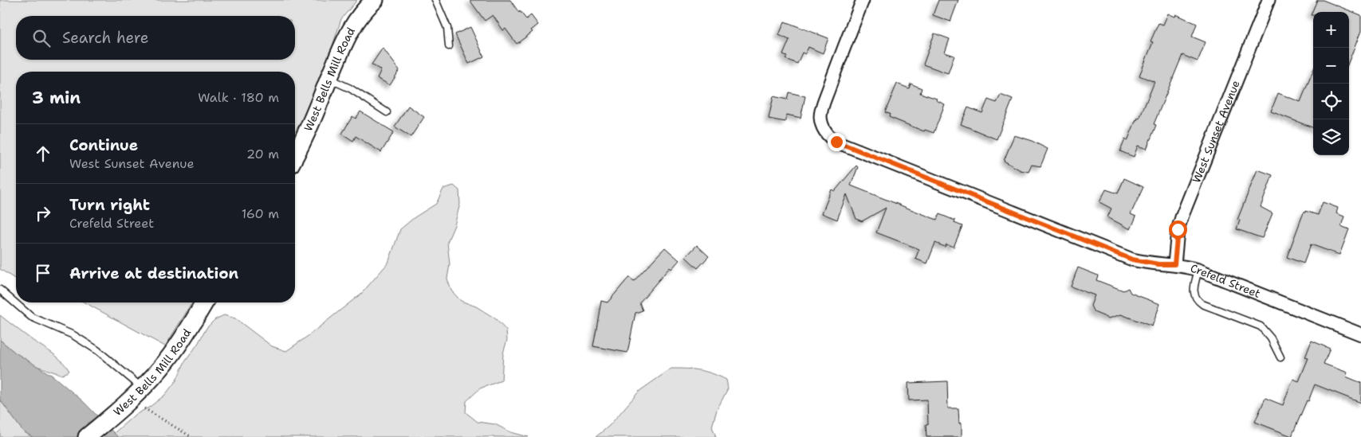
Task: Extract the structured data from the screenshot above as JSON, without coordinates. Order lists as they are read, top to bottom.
{
  "streets": {
    "street": ["West Bells Mill Road", "West Sunset Avenue", "Crefeld Street"]
  },
  "crossings": [
    ["West Sunset Avenue", "Crefeld Street"]
  ],
  "page": {
    "map_buttons": ["+", "−"],
    "search": "Search here",
    "heading": ["3 min", "Walk · 180 m"],
    "list": [
      ["Continue", "West Sunset Avenue", "20 m"],
      ["Turn right", "Crefeld Street", "160 m"],
      "Arrive at destination"
    ]
  }
}
